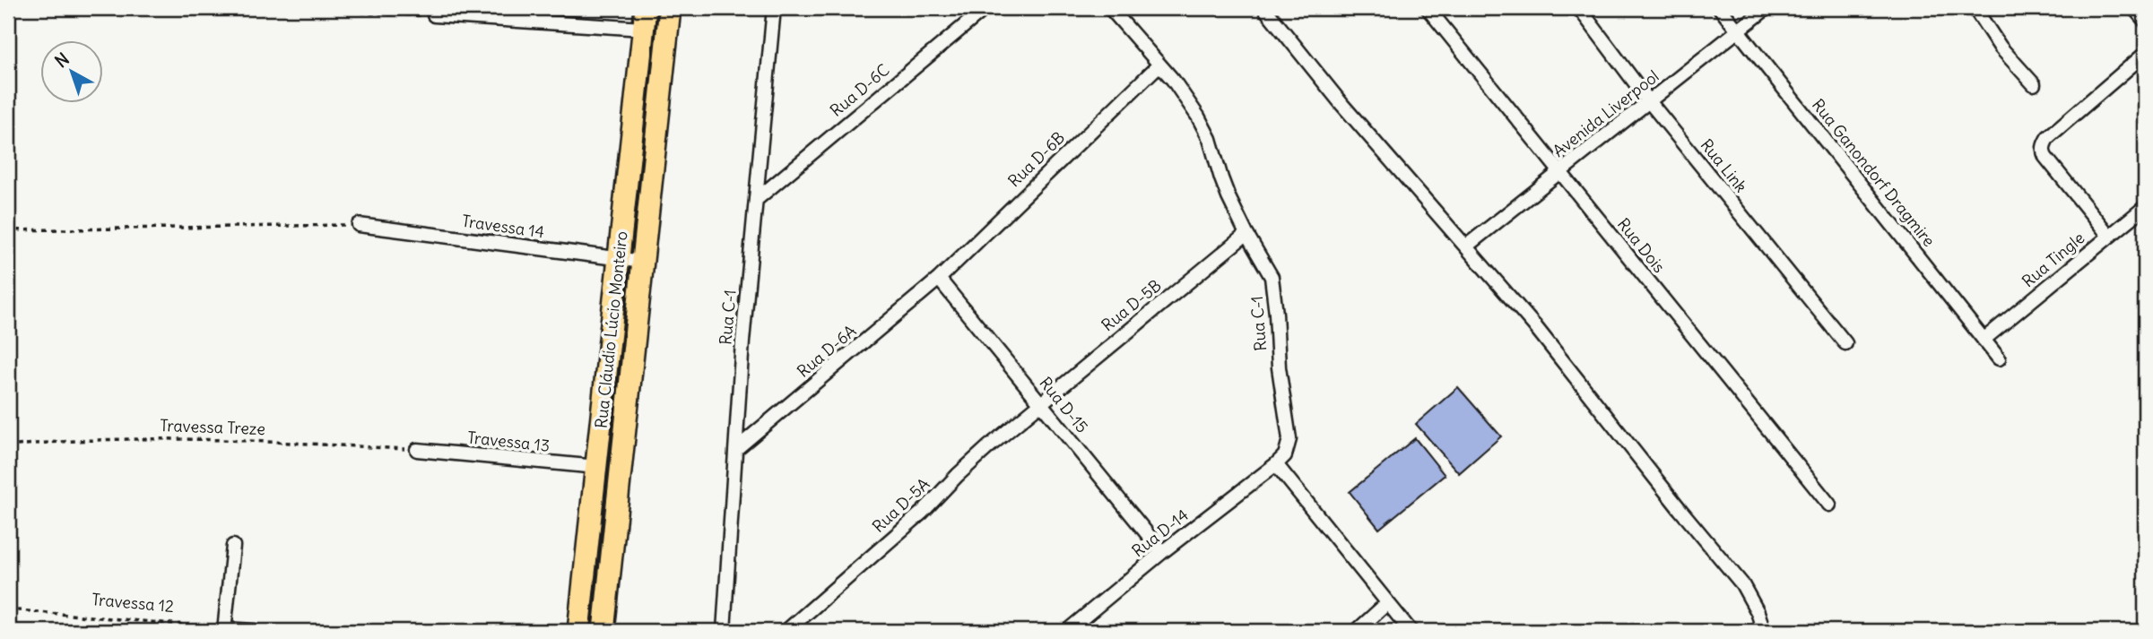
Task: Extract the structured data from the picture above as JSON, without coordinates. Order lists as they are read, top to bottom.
{
  "streets": {
    "main road": ["Rua Cláudio Lúcio Monteiro"],
    "street": [
      "Rua D-6C",
      "Avenida Liverpool",
      "Rua D-6B",
      "Rua Link",
      "Rua Ganondorf Dragmire",
      "Travessa 14",
      "Rua Dois",
      "Rua Tingle",
      "Rua D-5B",
      "Rua C-1",
      "Rua D-6A",
      "Rua D-15",
      "Travessa 13",
      "Rua D-5A",
      "Rua D-14"
    ],
    "path": ["Travessa Treze", "Travessa 12"]
  },
  "crossings": [
    ["Rua D-6C", "Rua C-1"],
    ["Avenida Liverpool", "Rua Link"],
    ["Avenida Liverpool", "Rua Ganondorf Dragmire"],
    ["Avenida Liverpool", "Rua Dois"],
    ["Rua D-6B", "Rua C-1"],
    ["Rua D-6B", "Rua D-6A"],
    ["Rua D-6B", "Rua D-15"],
    ["Rua Ganondorf Dragmire", "Rua Tingle"],
    ["Travessa 14", "Rua Cláudio Lúcio Monteiro"],
    ["Rua D-5B", "Rua C-1"],
    ["Rua D-5B", "Rua D-15"],
    ["Rua D-5B", "Rua D-5A"],
    ["Rua C-1", "Rua D-6A"],
    ["Rua C-1", "Rua D-14"],
    ["Rua Cláudio Lúcio Monteiro", "Travessa 13"],
    ["Rua D-6A", "Rua D-15"],
    ["Rua D-15", "Rua D-5A"],
    ["Rua D-15", "Rua D-14"],
    ["Travessa Treze", "Travessa 13"]
  ],
  "north": "top left"
}
